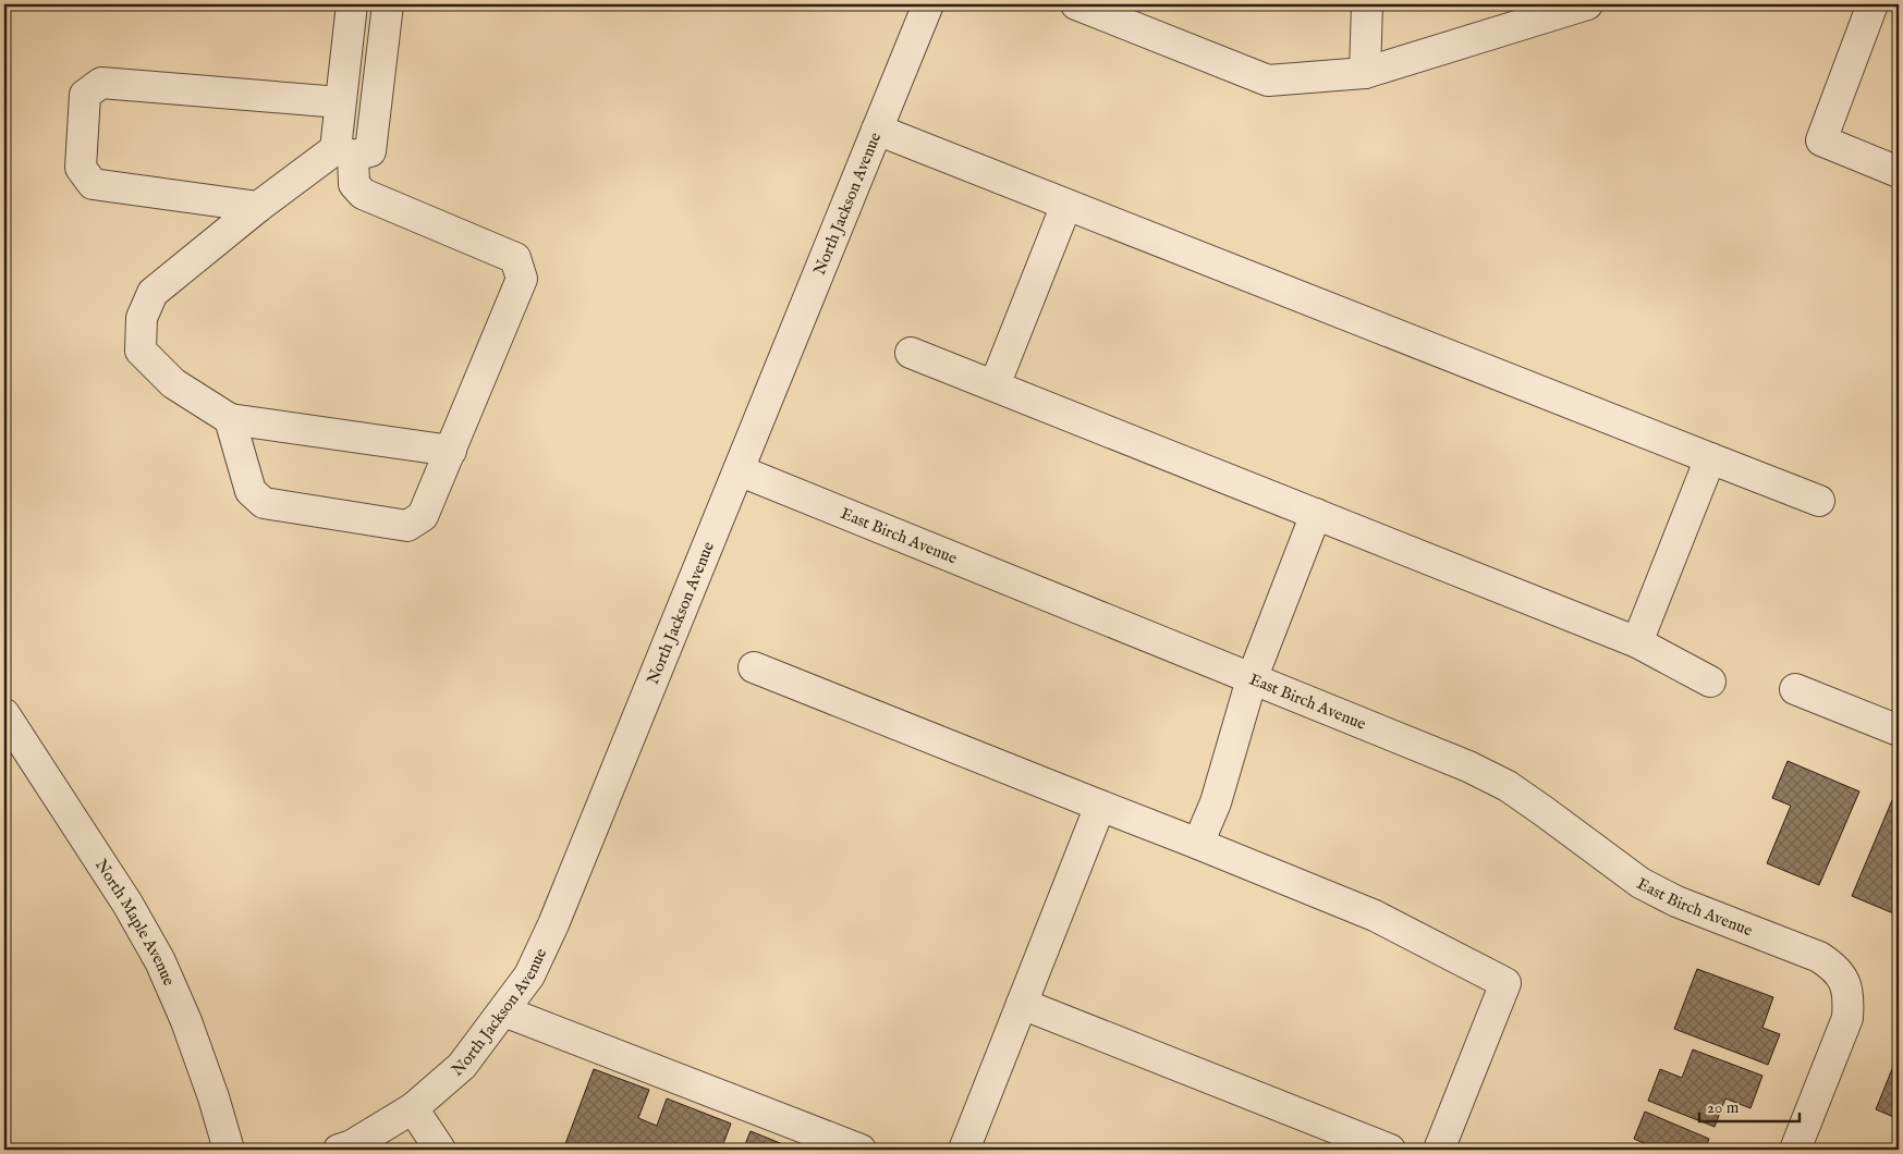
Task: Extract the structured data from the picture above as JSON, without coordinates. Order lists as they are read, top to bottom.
{
  "streets": {
    "street": ["North Jackson Avenue", "East Birch Avenue", "North Maple Avenue"]
  },
  "crossings": [
    ["North Jackson Avenue", "East Birch Avenue"]
  ],
  "scale_bar": "20 m"
}
